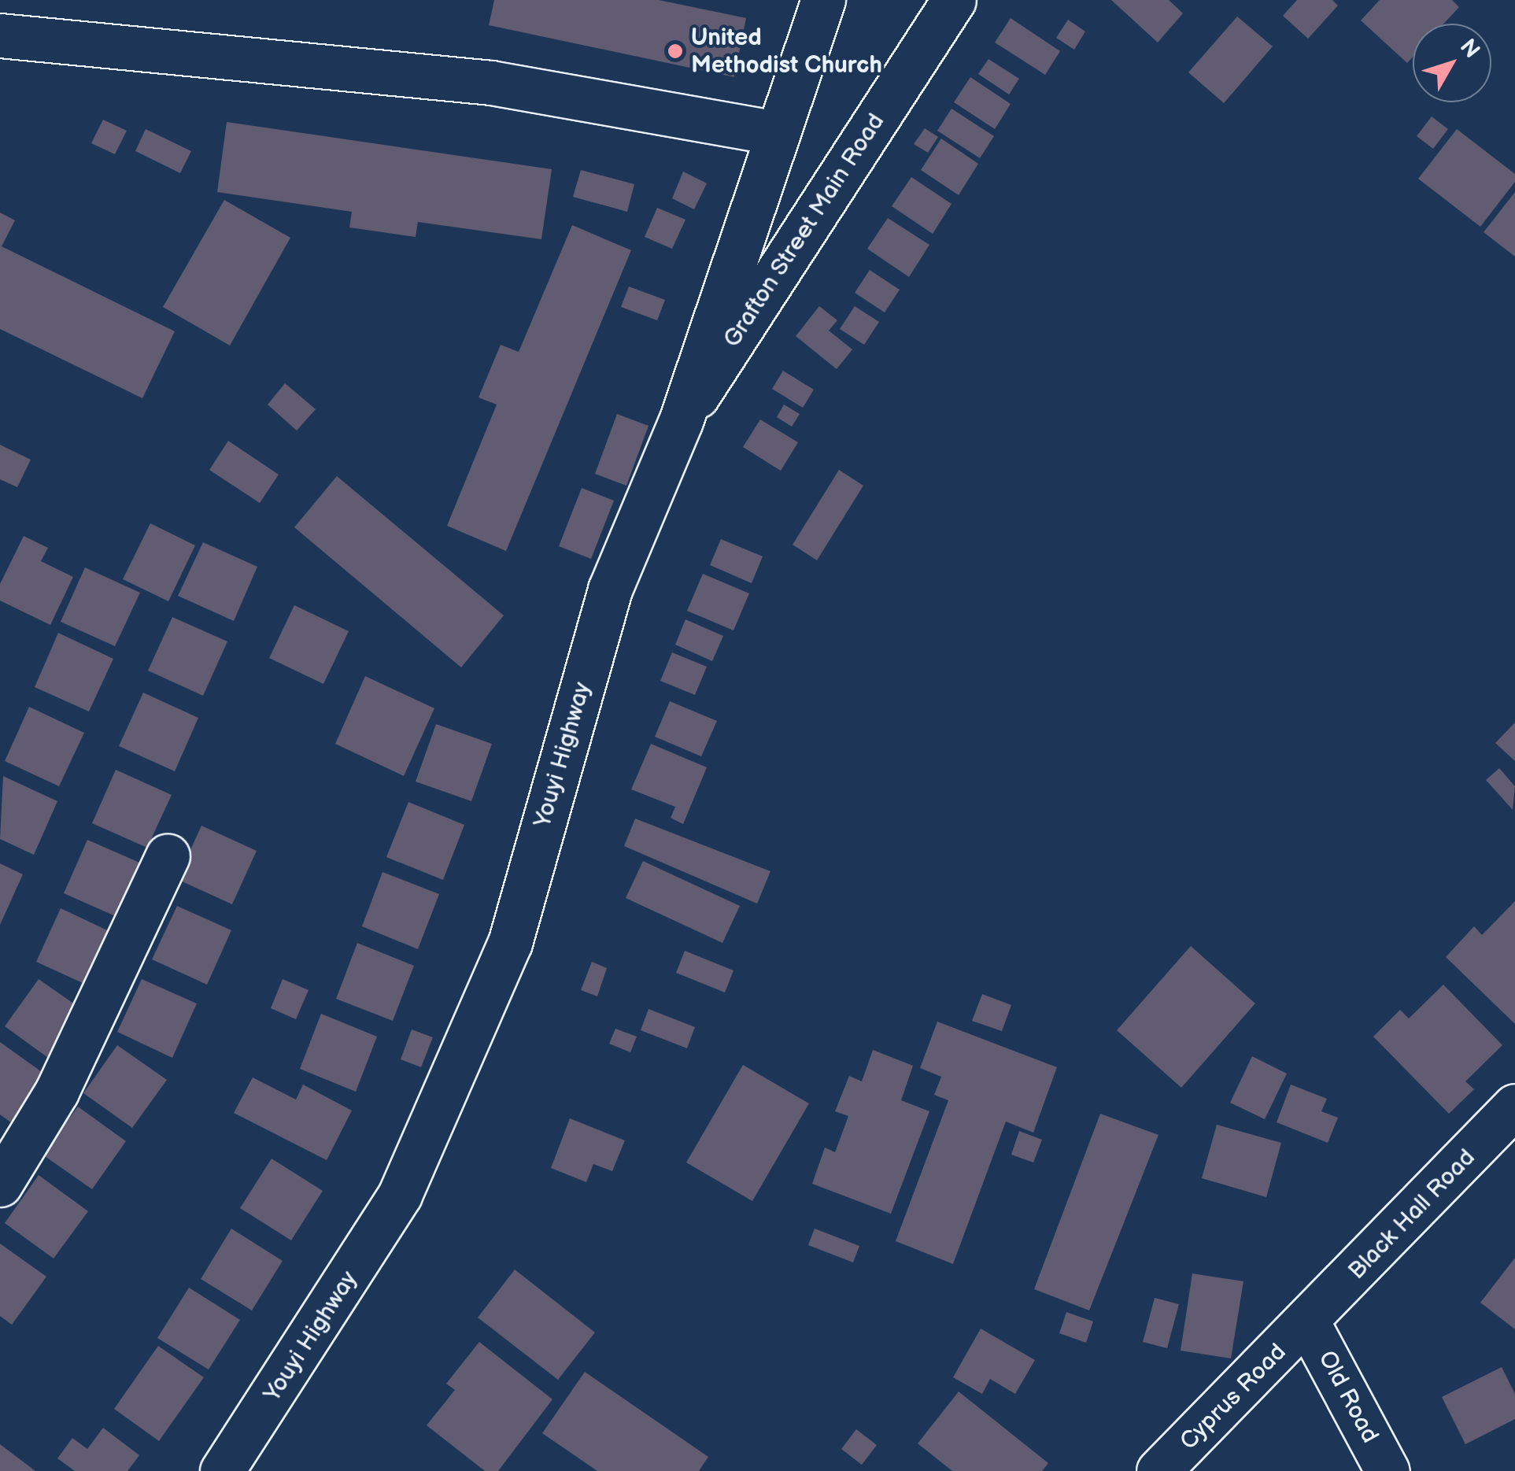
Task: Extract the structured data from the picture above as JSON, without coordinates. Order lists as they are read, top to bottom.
{
  "streets": {
    "street": [
      "Grafton Street Main Road",
      "Youyi Highway",
      "Black Hall Road",
      "Cyprus Road",
      "Old Road"
    ]
  },
  "crossings": [
    ["Grafton Street Main Road", "Youyi Highway"],
    ["Black Hall Road", "Cyprus Road"],
    ["Black Hall Road", "Old Road"],
    ["Cyprus Road", "Old Road"]
  ],
  "places": ["United Methodist Church"],
  "north": "top right"
}
